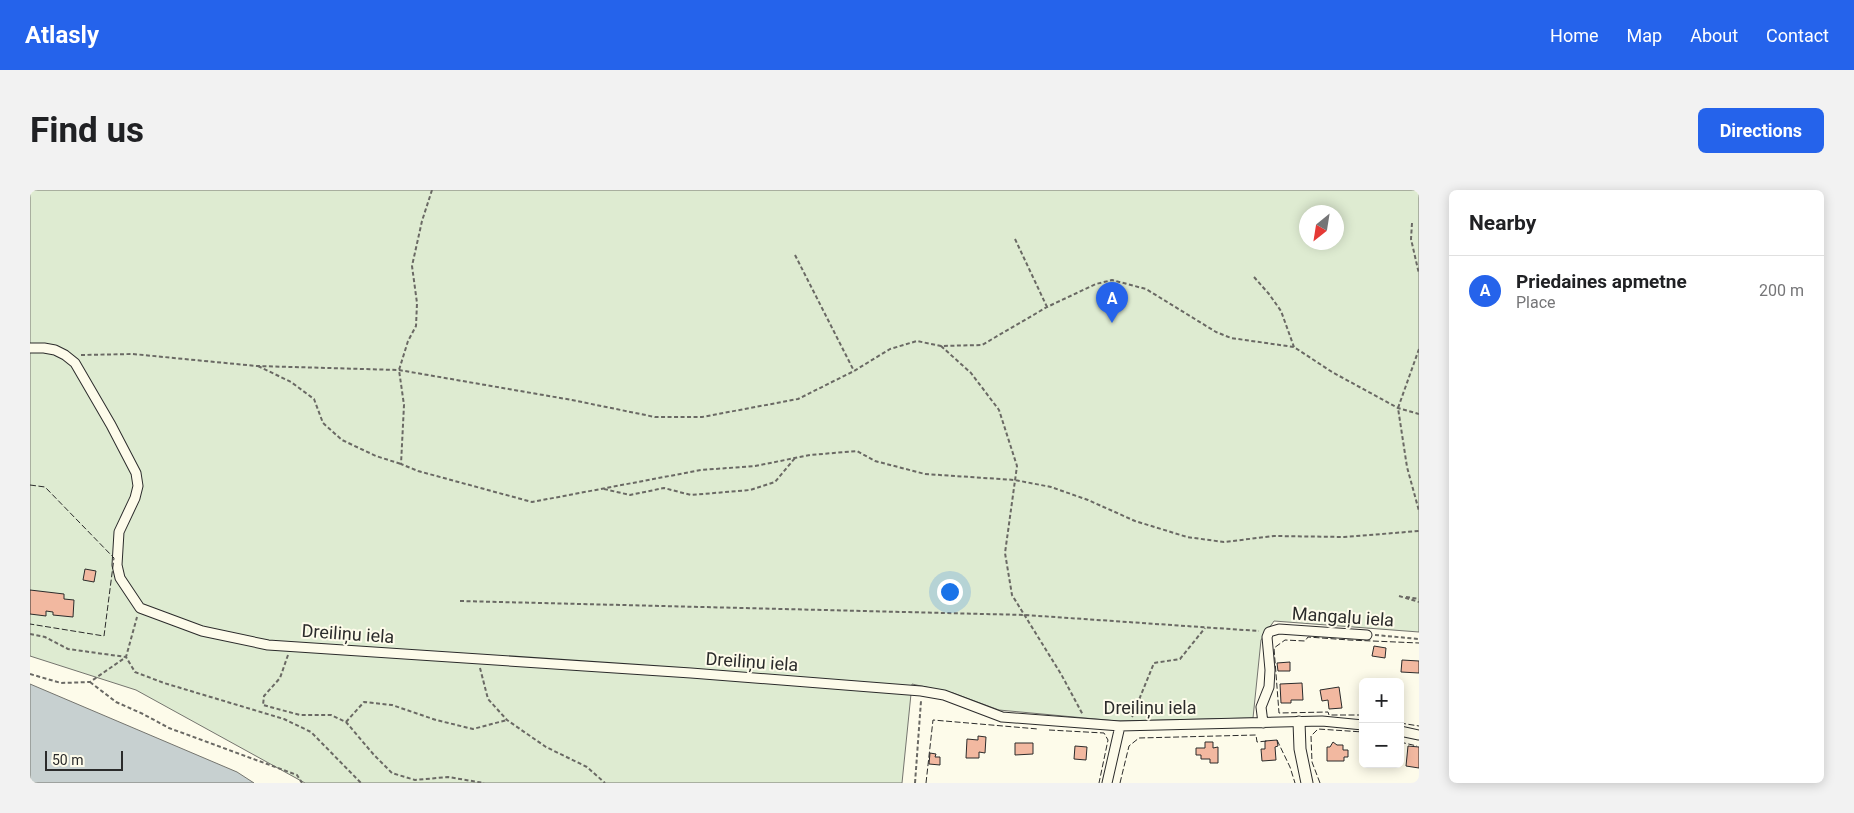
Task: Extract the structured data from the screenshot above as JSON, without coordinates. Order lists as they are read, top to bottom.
{
  "streets": {
    "street": ["Mangaļu iela", "Dreiliņu iela"]
  },
  "crossings": [
    ["Mangaļu iela", "Dreiliņu iela"]
  ],
  "scale_bar": "50 m",
  "north": "bottom left",
  "page": {
    "header": "Atlasly",
    "nav": [
      "Home",
      "Map",
      "About",
      "Contact"
    ],
    "buttons": "Directions",
    "title": "Find us",
    "heading": "Nearby",
    "list": [
      {
        "mark": "A",
        "name": "Priedaines apmetne",
        "note": "Place",
        "value": "200 m"
      }
    ],
    "pins": "A",
    "map_buttons": ["+", "−"],
    "scale": "50 m"
  }
}
